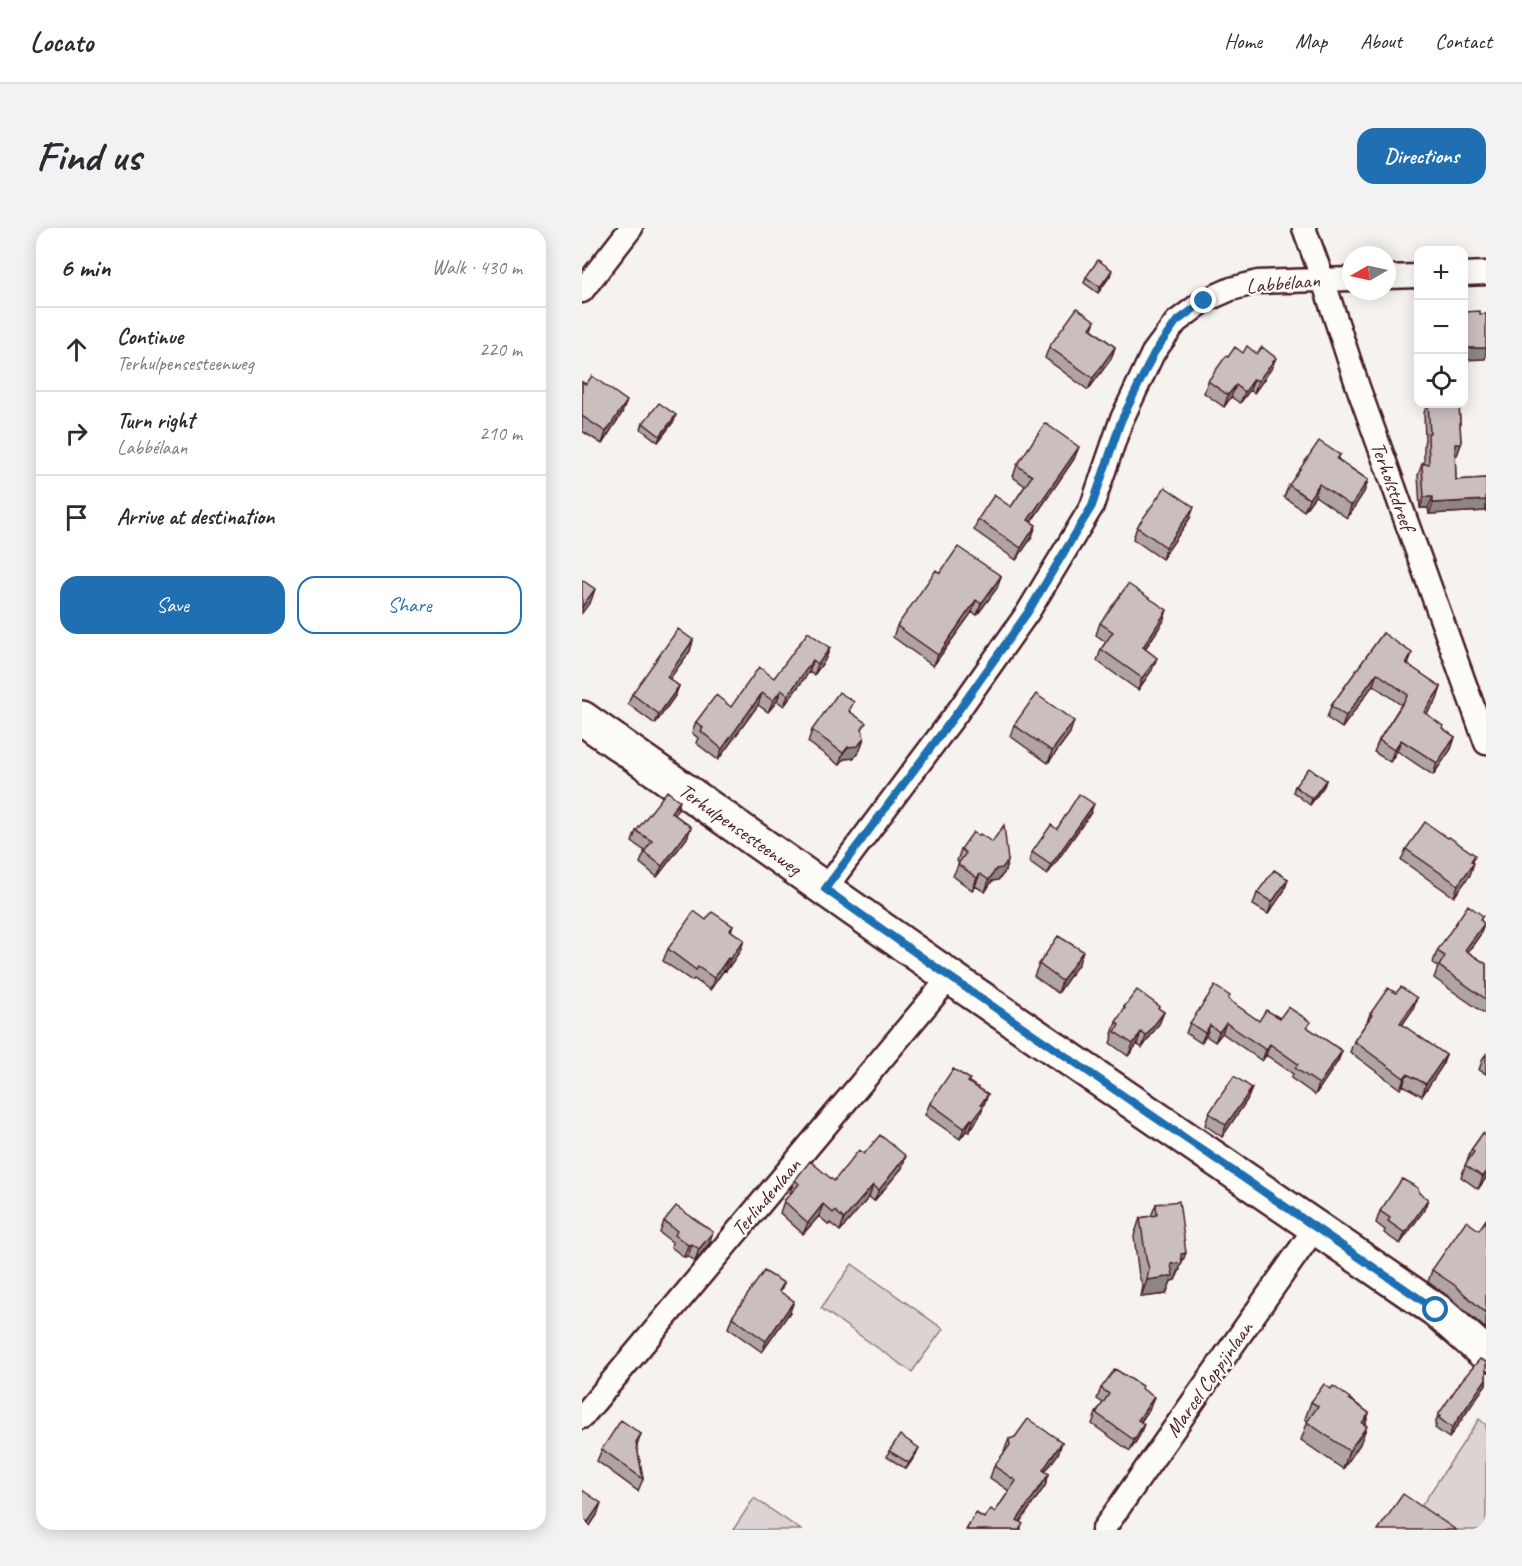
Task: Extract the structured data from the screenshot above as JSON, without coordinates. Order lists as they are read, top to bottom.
{
  "streets": {
    "main road": ["Terhulpensesteenweg"],
    "street": [
      "Labbélaan",
      "Terholstdreef",
      "Terlindenlaan",
      "Marcel Coppijnlaan"
    ]
  },
  "crossings": [
    ["Labbélaan", "Terholstdreef"],
    ["Labbélaan", "Terhulpensesteenweg"],
    ["Terhulpensesteenweg", "Terlindenlaan"],
    ["Terhulpensesteenweg", "Marcel Coppijnlaan"]
  ],
  "north": "left",
  "page": {
    "header": "Locato",
    "nav": [
      "Home",
      "Map",
      "About",
      "Contact"
    ],
    "buttons": [
      "Directions",
      ["Save", "Share"]
    ],
    "title": "Find us",
    "heading": ["6 min", "Walk · 430 m"],
    "map_buttons": ["+", "−"],
    "list": [
      ["Continue", "Terhulpensesteenweg", "220 m"],
      ["Turn right", "Labbélaan", "210 m"],
      "Arrive at destination"
    ]
  }
}
